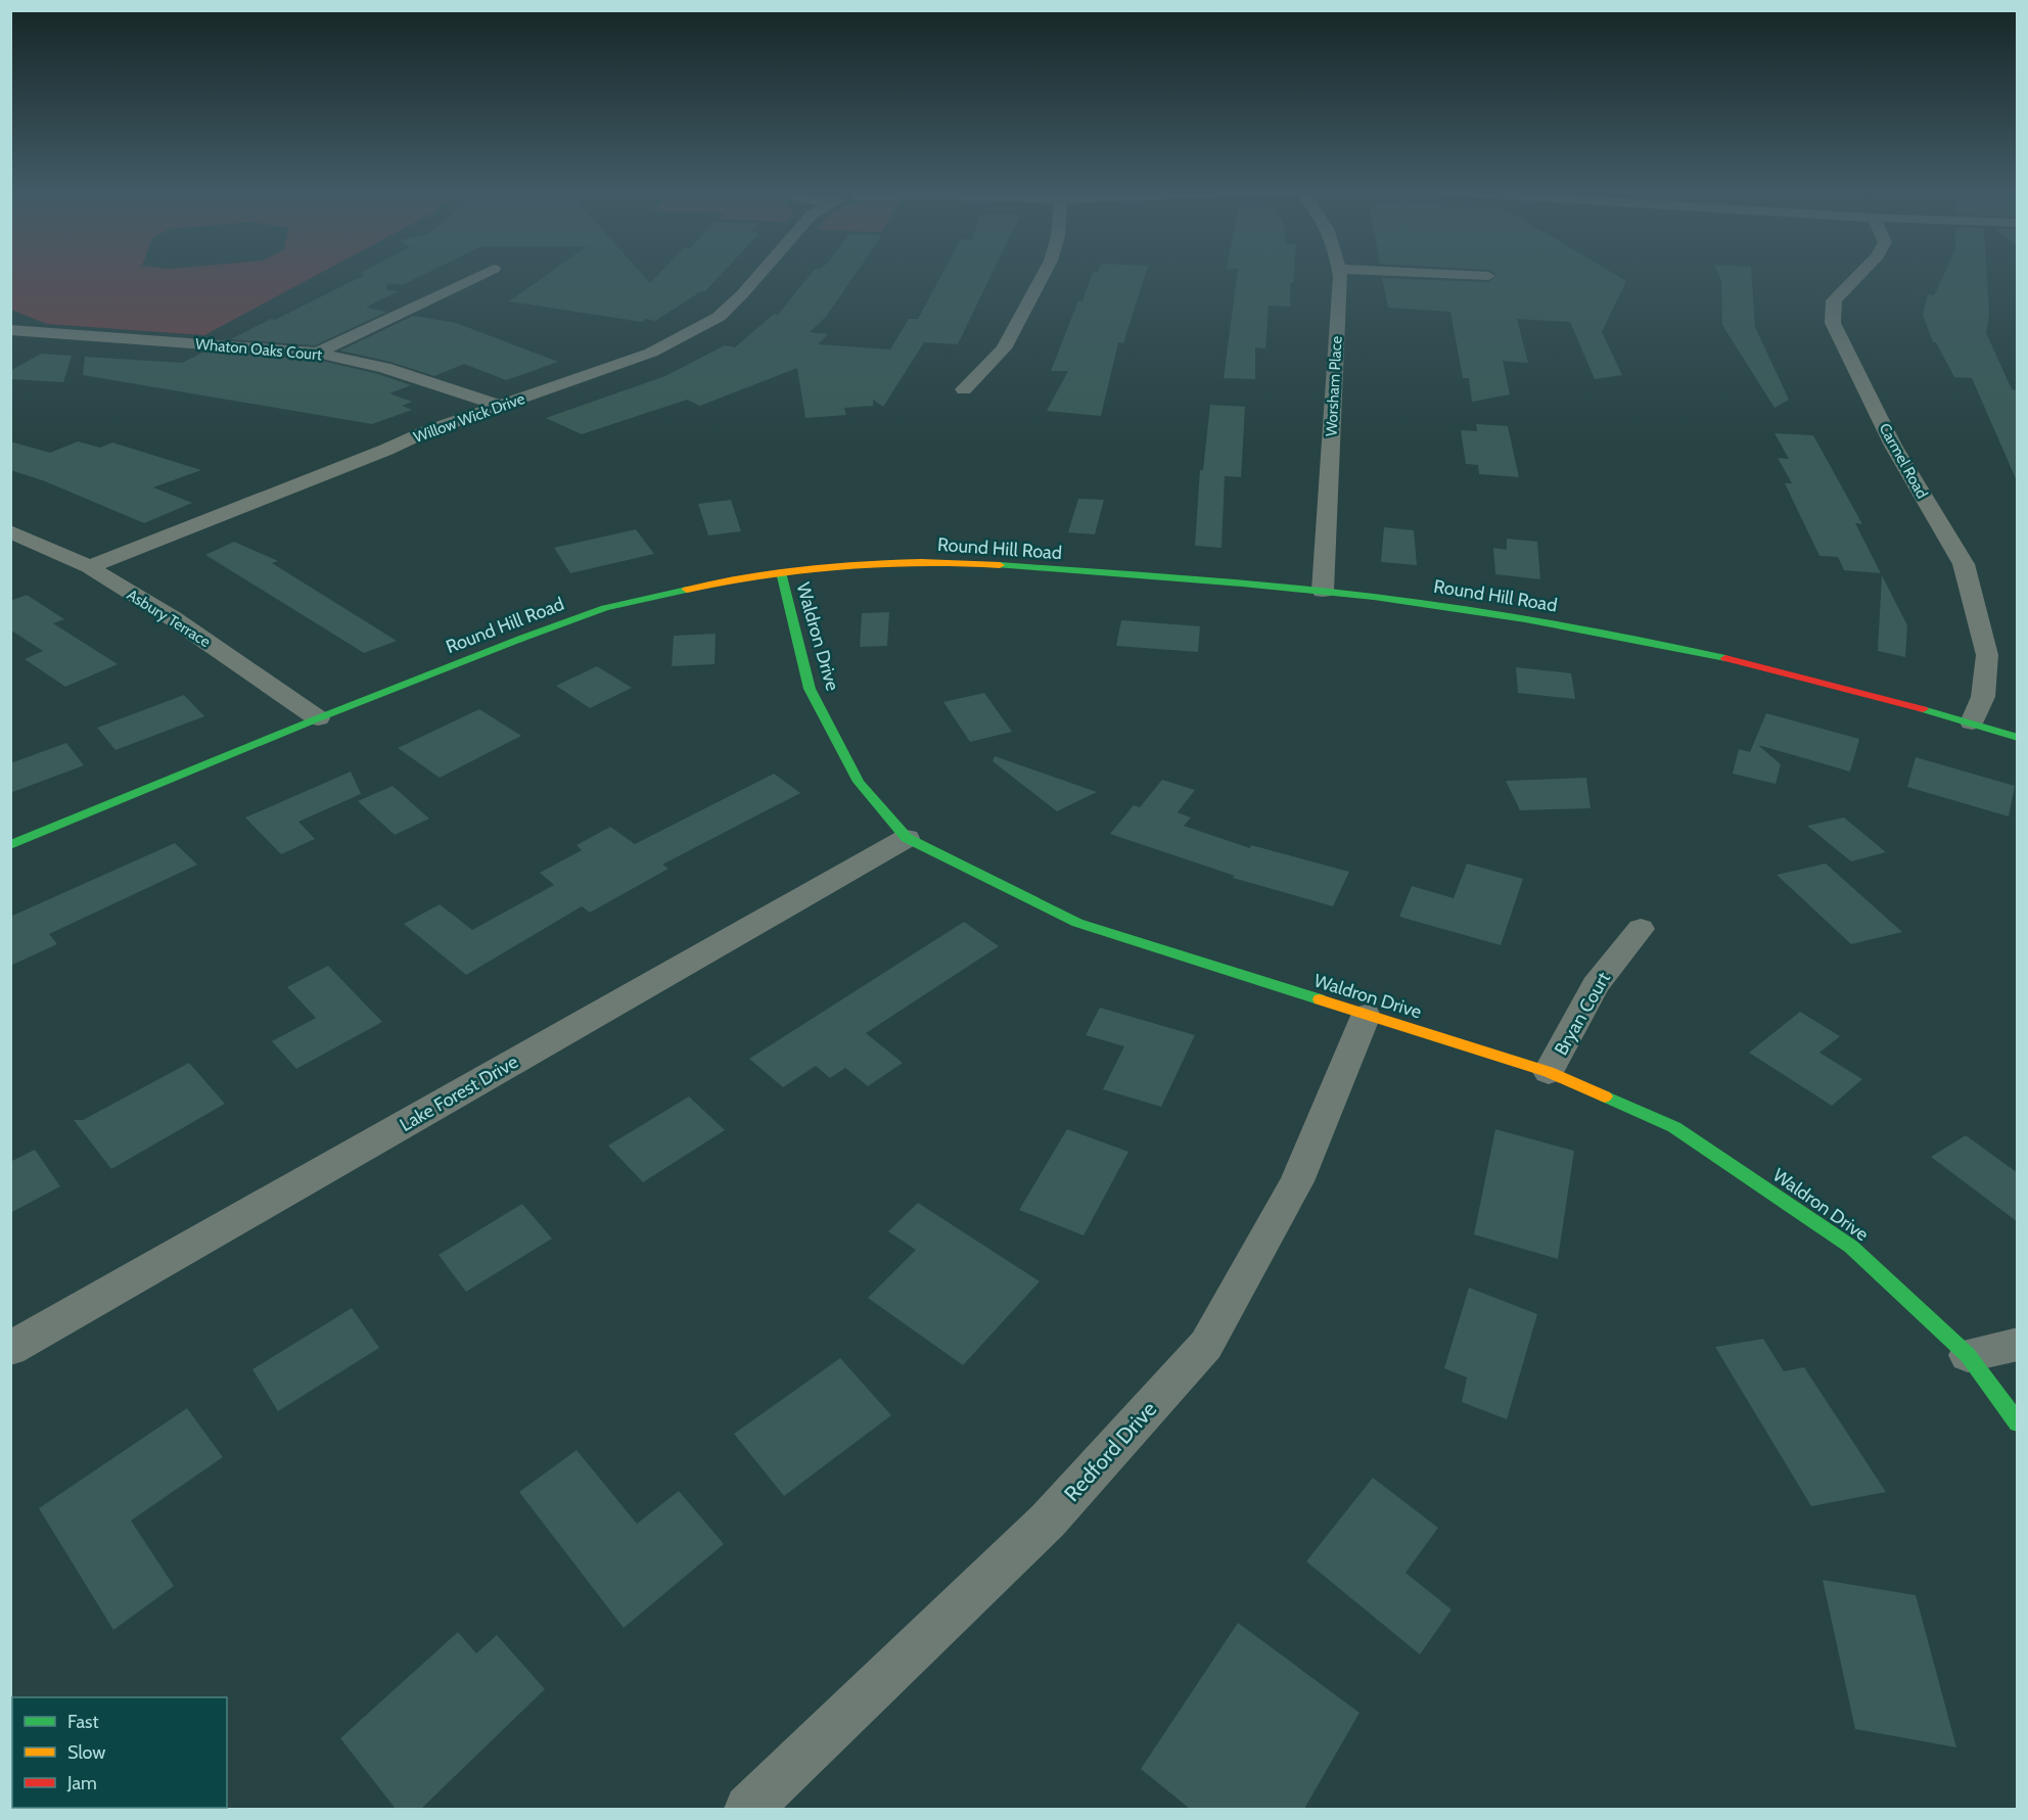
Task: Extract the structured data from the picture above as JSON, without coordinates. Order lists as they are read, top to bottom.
{
  "streets": {
    "street": [
      "Whaton Oaks Court",
      "Worsham Place",
      "Willow Wick Drive",
      "Carmel Road",
      "Round Hill Road",
      "Asbury Terrace",
      "Waldron Drive",
      "Bryan Court",
      "Lake Forest Drive",
      "Redford Drive"
    ]
  },
  "crossings": [
    ["Whaton Oaks Court", "Willow Wick Drive"],
    ["Worsham Place", "Round Hill Road"],
    ["Willow Wick Drive", "Asbury Terrace"],
    ["Carmel Road", "Round Hill Road"],
    ["Round Hill Road", "Asbury Terrace"],
    ["Round Hill Road", "Waldron Drive"],
    ["Waldron Drive", "Bryan Court"],
    ["Waldron Drive", "Lake Forest Drive"],
    ["Waldron Drive", "Redford Drive"]
  ],
  "legend": ["Fast", "Slow", "Jam"]
}
